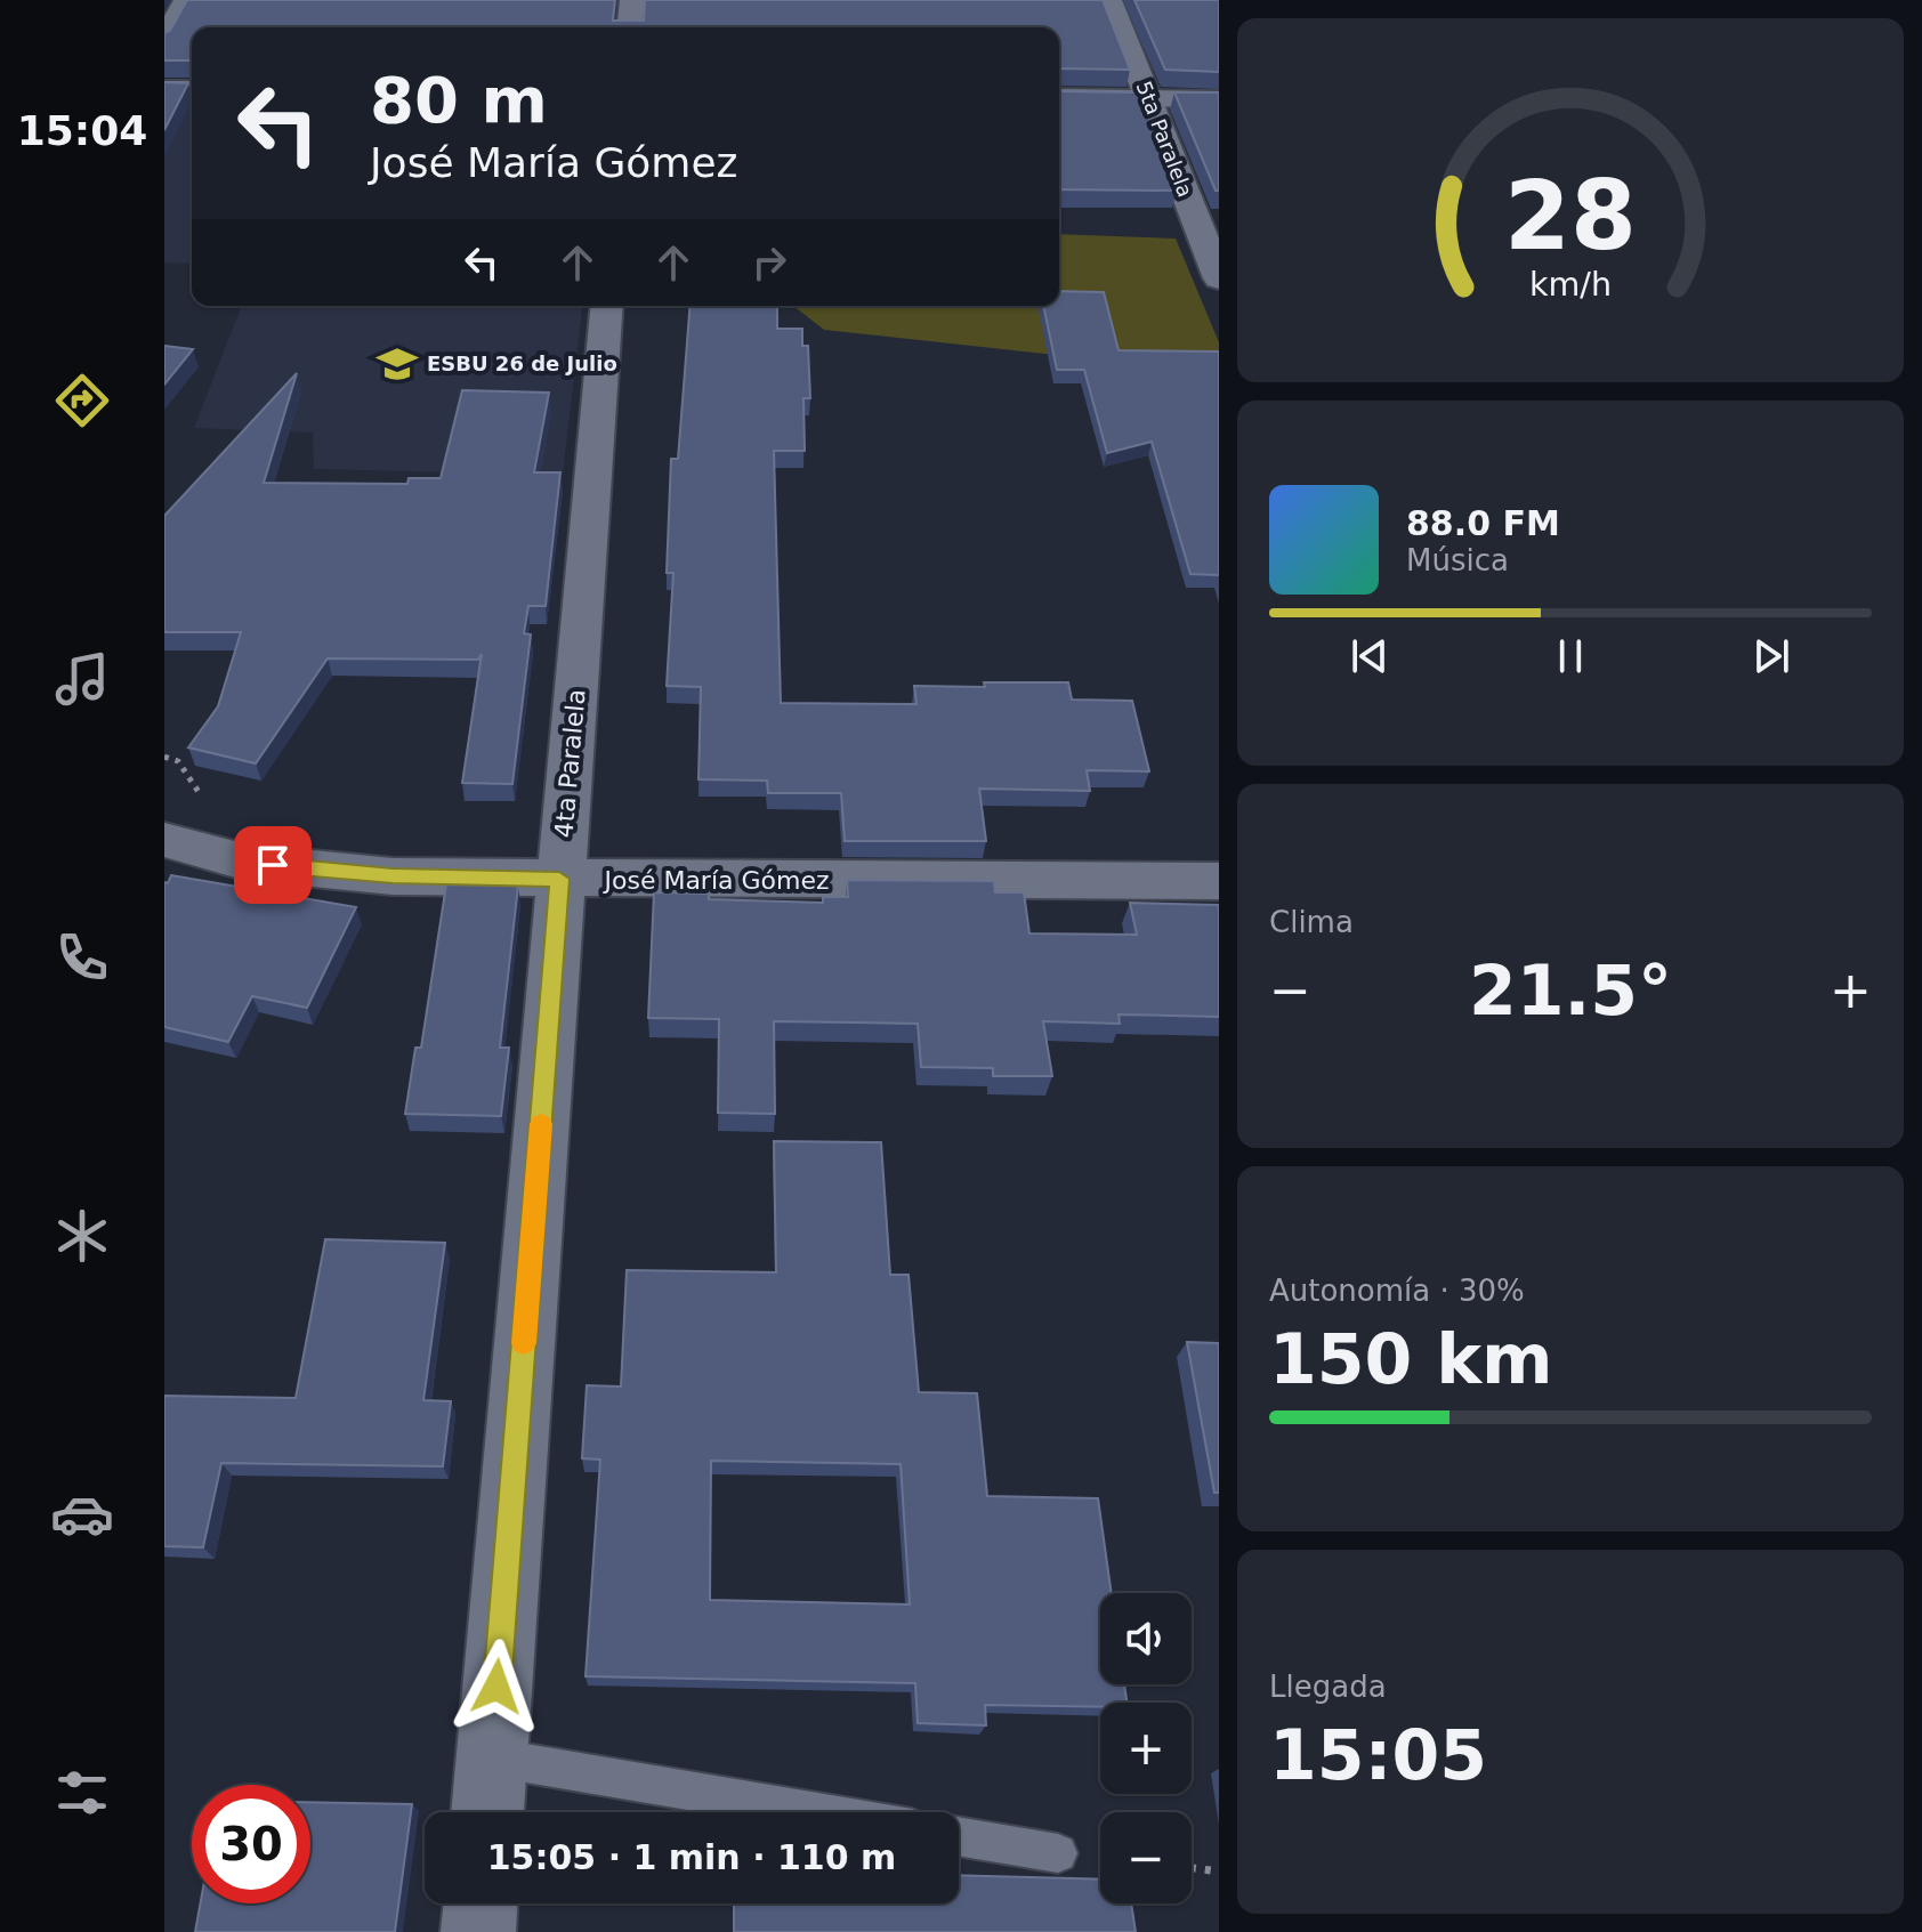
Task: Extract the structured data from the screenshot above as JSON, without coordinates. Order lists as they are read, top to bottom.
{
  "streets": {
    "street": ["5ta Paralela", "4ta Paralela", "José María Gómez"]
  },
  "crossings": [
    ["4ta Paralela", "José María Gómez"]
  ],
  "places": {
    "school or university": ["ESBU 26 de Julio"]
  },
  "page": {
    "tabs": "15:04",
    "turn": ["80 m", "José María Gómez"],
    "song": ["88.0 FM", "Música"],
    "tile": [
      "Clima",
      ["Autonomía · 30%", "150 km"],
      ["Llegada", "15:05"]
    ],
    "heat": ["−", "21.5°", "+"],
    "map_buttons": ["+", "−"],
    "limit": "30",
    "trip": "15:05 · 1 min · 110 m",
    "gauge": ["28", "km/h"]
  }
}
